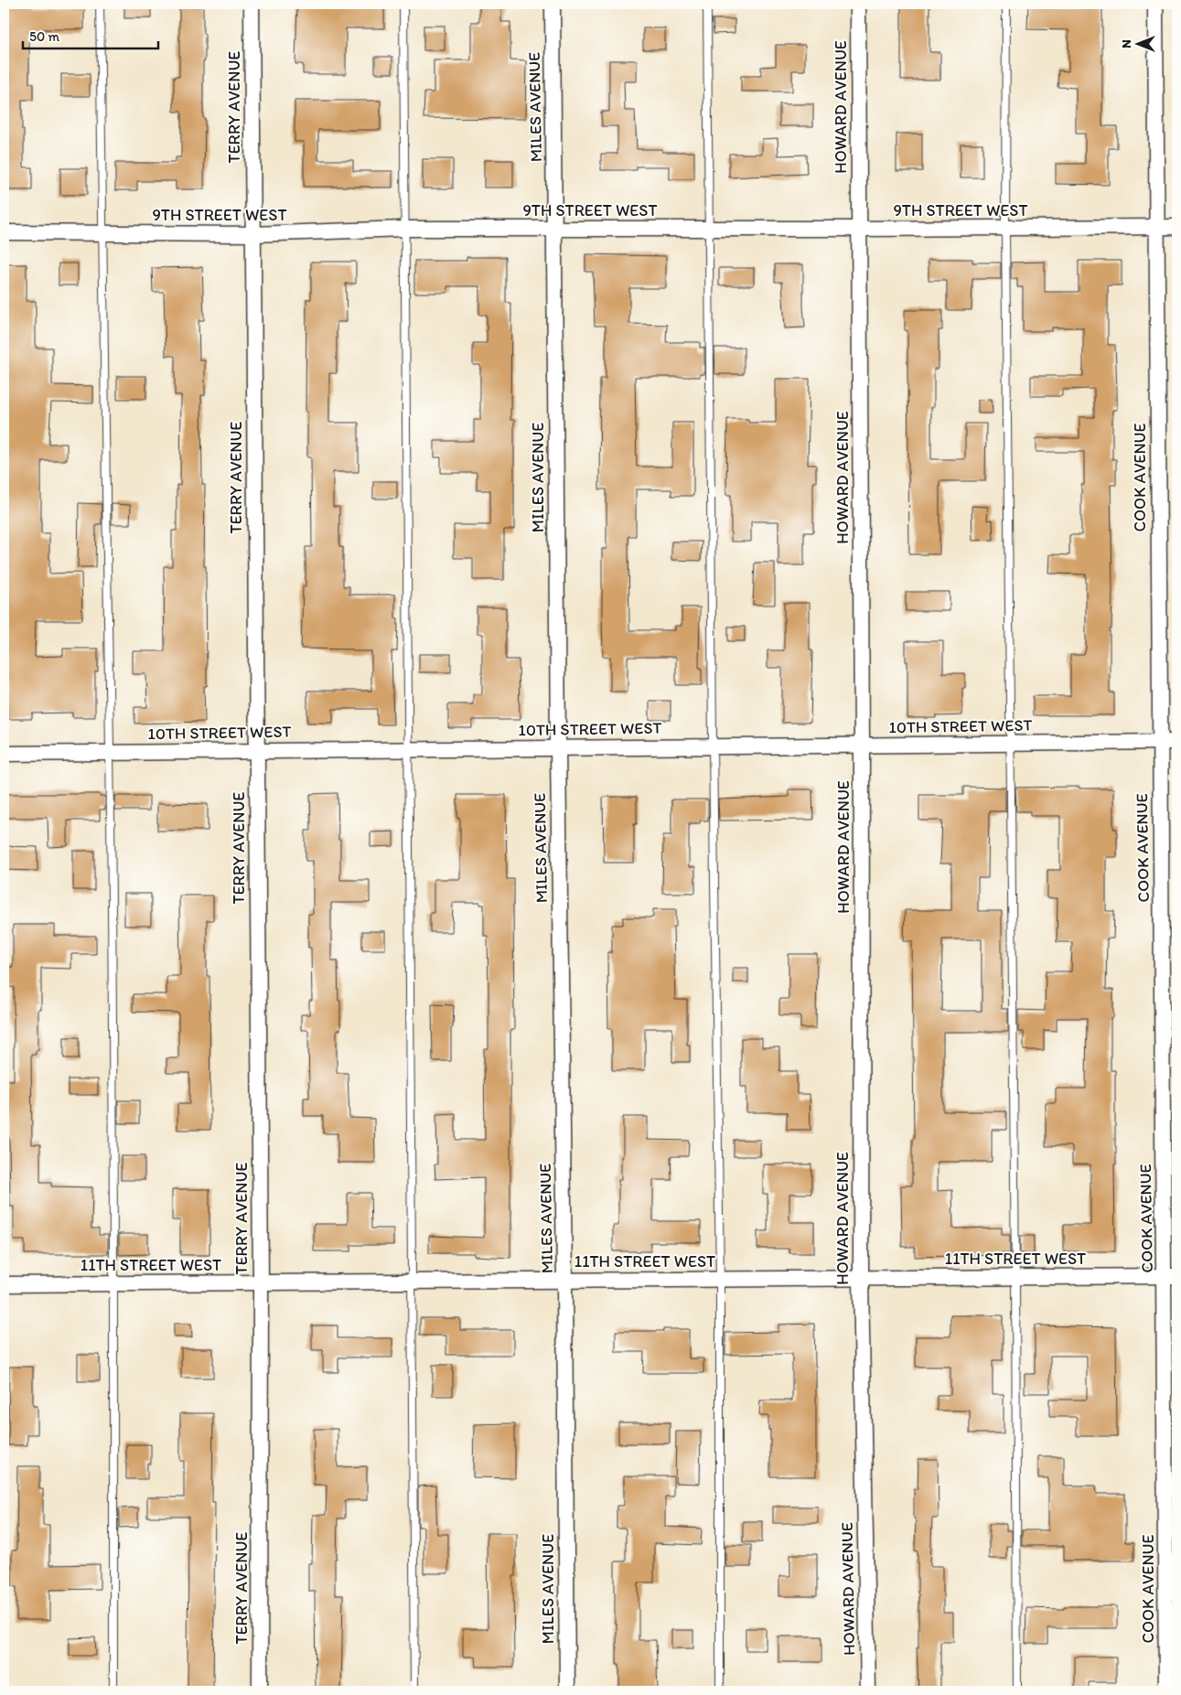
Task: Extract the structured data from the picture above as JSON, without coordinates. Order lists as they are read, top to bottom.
{
  "streets": {
    "street": [
      "TERRY AVENUE",
      "MILES AVENUE",
      "HOWARD AVENUE",
      "9TH STREET WEST",
      "COOK AVENUE",
      "10TH STREET WEST",
      "11TH STREET WEST"
    ]
  },
  "crossings": [
    ["TERRY AVENUE", "9TH STREET WEST"],
    ["TERRY AVENUE", "10TH STREET WEST"],
    ["TERRY AVENUE", "11TH STREET WEST"],
    ["MILES AVENUE", "9TH STREET WEST"],
    ["MILES AVENUE", "10TH STREET WEST"],
    ["MILES AVENUE", "11TH STREET WEST"],
    ["HOWARD AVENUE", "9TH STREET WEST"],
    ["HOWARD AVENUE", "10TH STREET WEST"],
    ["HOWARD AVENUE", "11TH STREET WEST"],
    ["9TH STREET WEST", "COOK AVENUE"],
    ["COOK AVENUE", "10TH STREET WEST"],
    ["COOK AVENUE", "11TH STREET WEST"]
  ],
  "scale_bar": "50 m",
  "north": "left"
}
